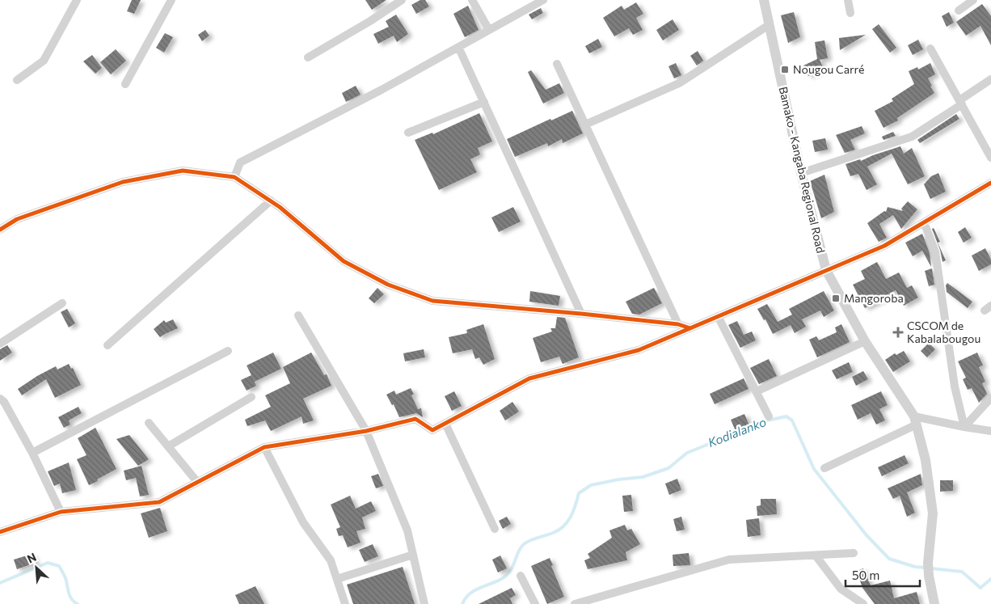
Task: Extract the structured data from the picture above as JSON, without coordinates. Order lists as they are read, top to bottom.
{
  "streets": {
    "street": ["Bamako - Kangaba Regional Road"]
  },
  "water": ["Kodialanko"],
  "places": {
    "transit": ["Nougou Carré", "Mangoroba"],
    "health": ["CSCOM de Kabalabougou"]
  },
  "scale_bar": "50 m",
  "north": "top left"
}
